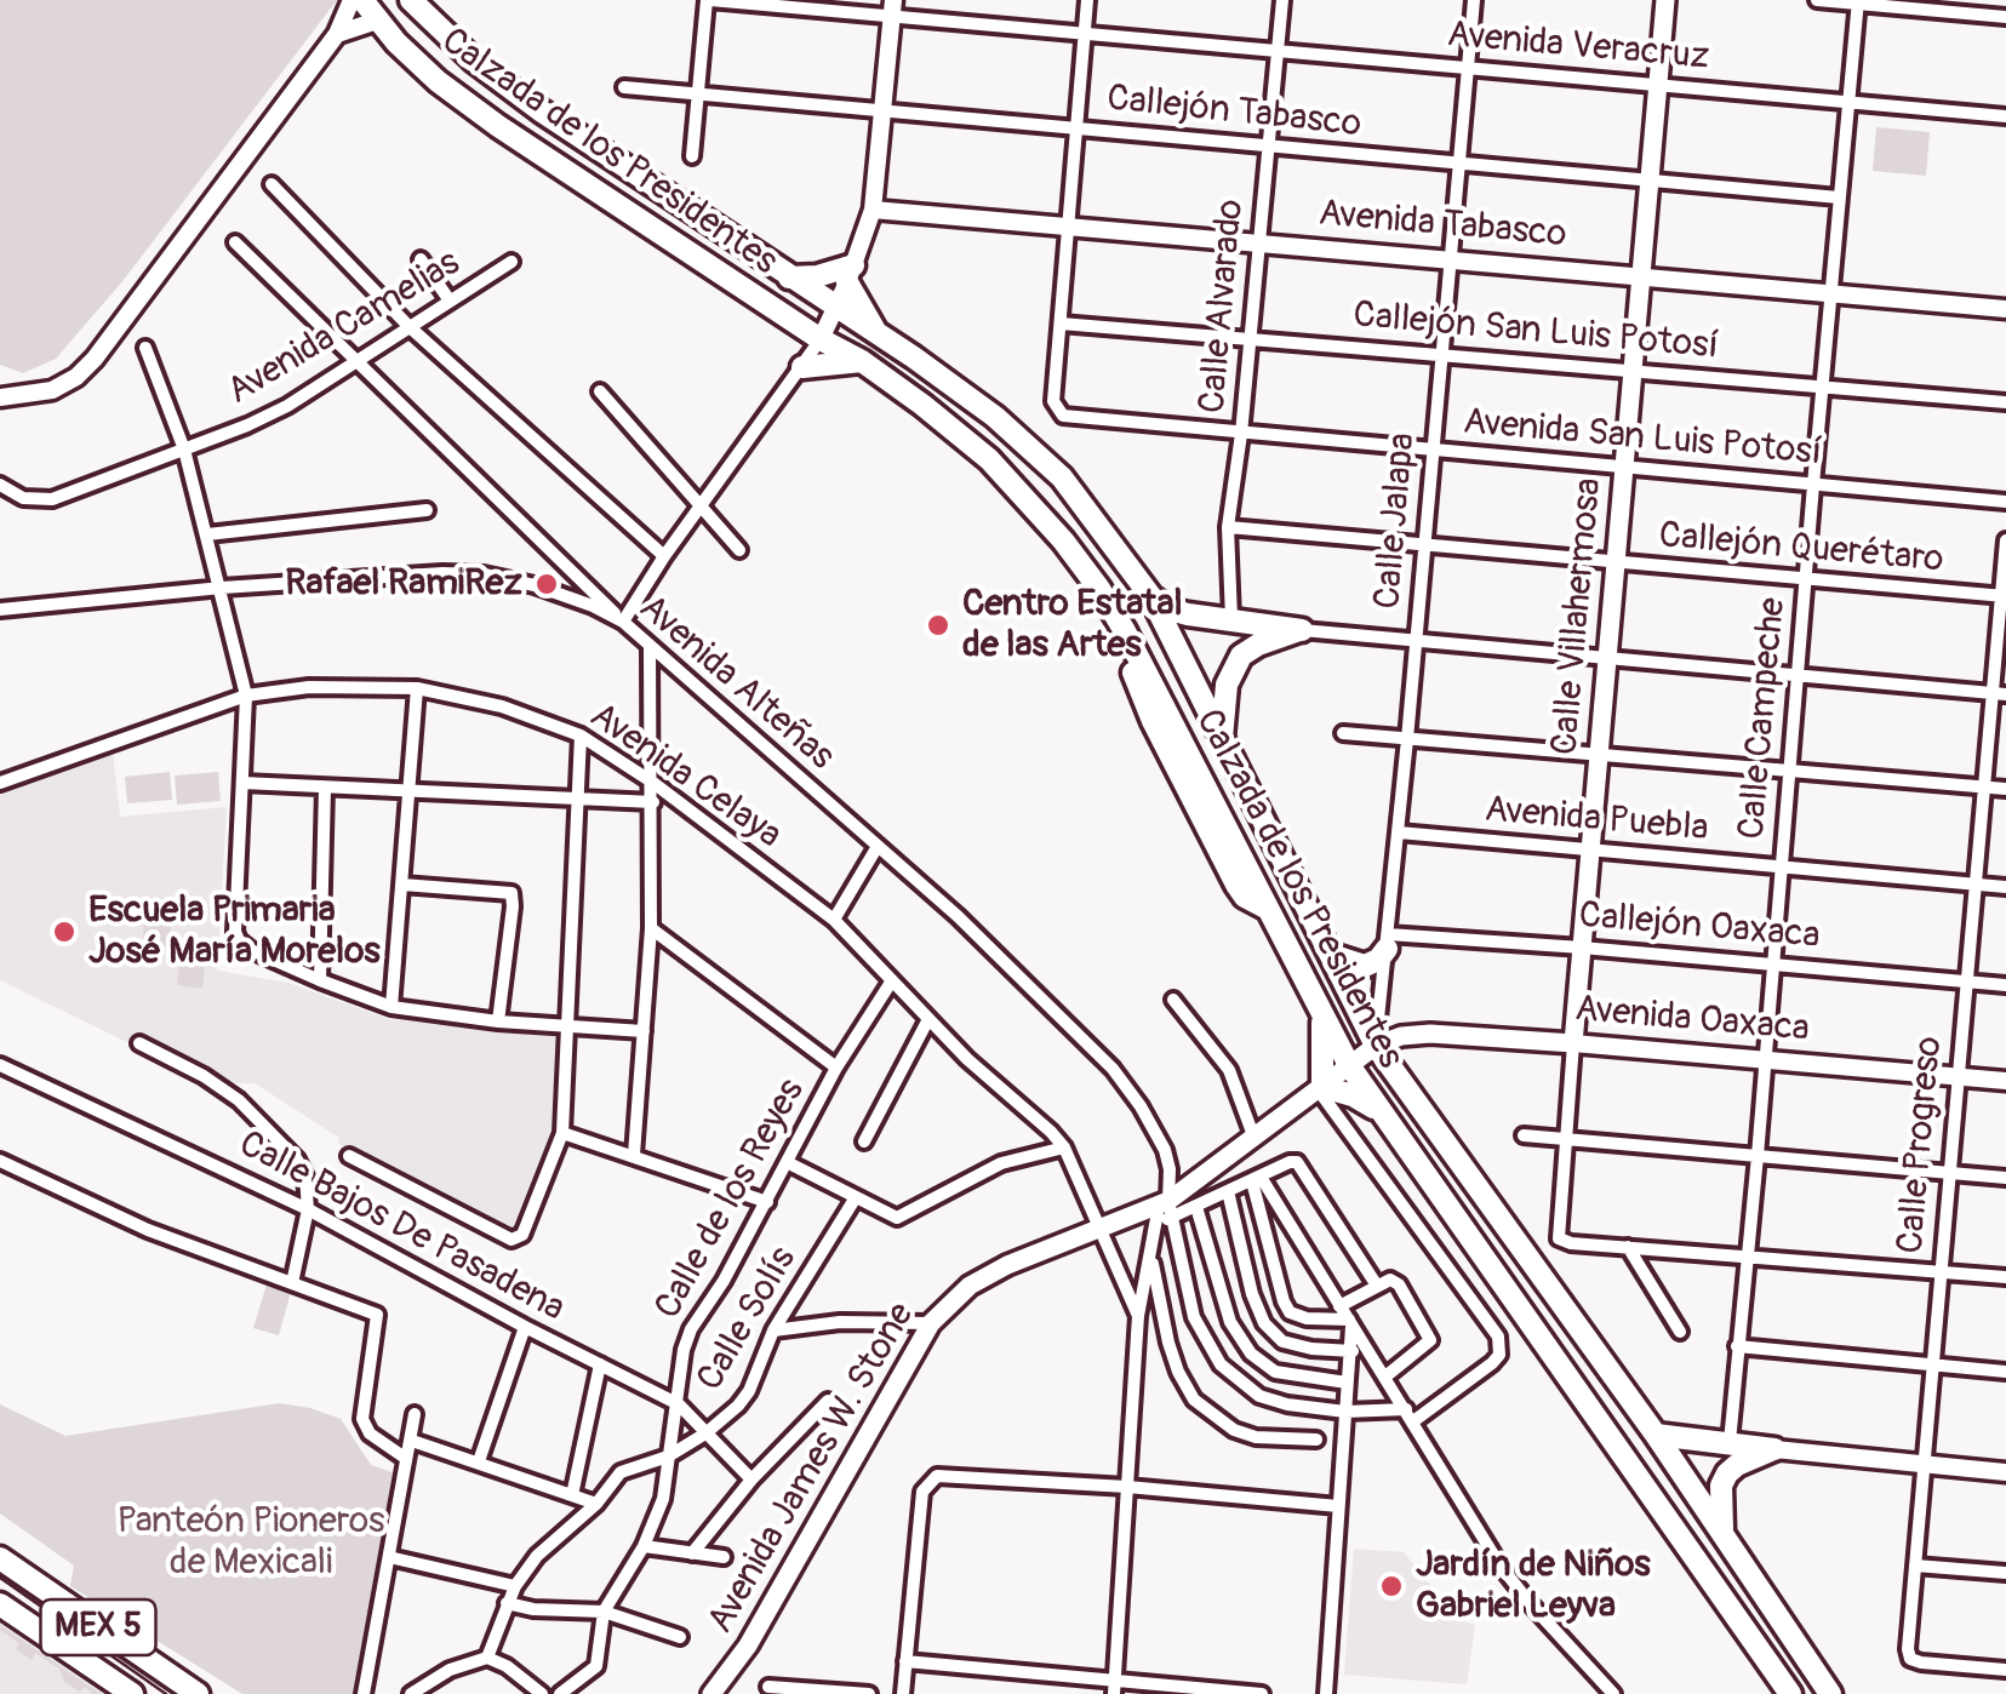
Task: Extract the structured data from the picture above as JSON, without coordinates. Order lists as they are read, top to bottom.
{
  "streets": {
    "main road": [
      "Calzada de los Presidentes",
      "Calle Villahermosa",
      "Avenida Oaxaca",
      "Avenida James W. Stone",
      "MEX 5"
    ],
    "street": [
      "Avenida Veracruz",
      "Callejón Tabasco",
      "Avenida Tabasco",
      "Calle Alvarado",
      "Avenida Camelias",
      "Callejón San Luis Potosí",
      "Avenida San Luis Potosí",
      "Calle Jalapa",
      "Callejón Querétaro",
      "Avenida Alteñas",
      "Calle Campeche",
      "Avenida Celaya",
      "Avenida Puebla",
      "Callejón Oaxaca",
      "Calle Progreso",
      "Calle de los Reyes",
      "Calle Bajos De Pasadena",
      "Calle Solís"
    ]
  },
  "crossings": [
    ["Avenida Veracruz", "Calle Alvarado"],
    ["Avenida Veracruz", "Calle Jalapa"],
    ["Avenida Veracruz", "Calle Villahermosa"],
    ["Avenida Veracruz", "Calle Campeche"],
    ["Callejón Tabasco", "Calle Alvarado"],
    ["Callejón Tabasco", "Calle Jalapa"],
    ["Callejón Tabasco", "Calle Villahermosa"],
    ["Callejón Tabasco", "Calle Campeche"],
    ["Calzada de los Presidentes", "Calle Jalapa"],
    ["Calzada de los Presidentes", "Avenida Oaxaca"],
    ["Calzada de los Presidentes", "Avenida James W. Stone"],
    ["Avenida Tabasco", "Calle Alvarado"],
    ["Avenida Tabasco", "Calle Jalapa"],
    ["Avenida Tabasco", "Calle Villahermosa"],
    ["Avenida Tabasco", "Calle Campeche"],
    ["Calle Alvarado", "Callejón San Luis Potosí"],
    ["Calle Alvarado", "Avenida San Luis Potosí"],
    ["Calle Alvarado", "Callejón Querétaro"],
    ["Callejón San Luis Potosí", "Avenida San Luis Potosí"],
    ["Callejón San Luis Potosí", "Calle Jalapa"],
    ["Callejón San Luis Potosí", "Calle Villahermosa"],
    ["Callejón San Luis Potosí", "Calle Campeche"],
    ["Avenida San Luis Potosí", "Calle Jalapa"],
    ["Avenida San Luis Potosí", "Calle Villahermosa"],
    ["Avenida San Luis Potosí", "Calle Campeche"],
    ["Calle Jalapa", "Callejón Querétaro"],
    ["Calle Jalapa", "Avenida Puebla"],
    ["Calle Jalapa", "Callejón Oaxaca"],
    ["Calle Jalapa", "Avenida Oaxaca"],
    ["Calle Jalapa", "Avenida James W. Stone"],
    ["Callejón Querétaro", "Calle Villahermosa"],
    ["Callejón Querétaro", "Calle Campeche"],
    ["Callejón Querétaro", "Calle Progreso"],
    ["Calle Villahermosa", "Avenida Puebla"],
    ["Calle Villahermosa", "Callejón Oaxaca"],
    ["Calle Villahermosa", "Avenida Oaxaca"],
    ["Avenida Alteñas", "Avenida James W. Stone"],
    ["Calle Campeche", "Avenida Puebla"],
    ["Calle Campeche", "Callejón Oaxaca"],
    ["Calle Campeche", "Avenida Oaxaca"],
    ["Avenida Celaya", "Calle de los Reyes"],
    ["Avenida Celaya", "Avenida James W. Stone"],
    ["Avenida Puebla", "Calle Progreso"],
    ["Callejón Oaxaca", "Calle Progreso"],
    ["Avenida Oaxaca", "Calle Progreso"],
    ["Avenida Oaxaca", "Avenida James W. Stone"],
    ["Calle de los Reyes", "Calle Bajos De Pasadena"],
    ["Calle de los Reyes", "Calle Solís"],
    ["Calle Bajos De Pasadena", "Calle Solís"]
  ],
  "parks": ["Panteón Pioneros de Mexicali"],
  "places": [
    "Rafael RamiRez",
    "Centro Estatal de las Artes",
    "Escuela Primaria José María Morelos",
    "Jardín de Niños Gabriel Leyva"
  ]
}
